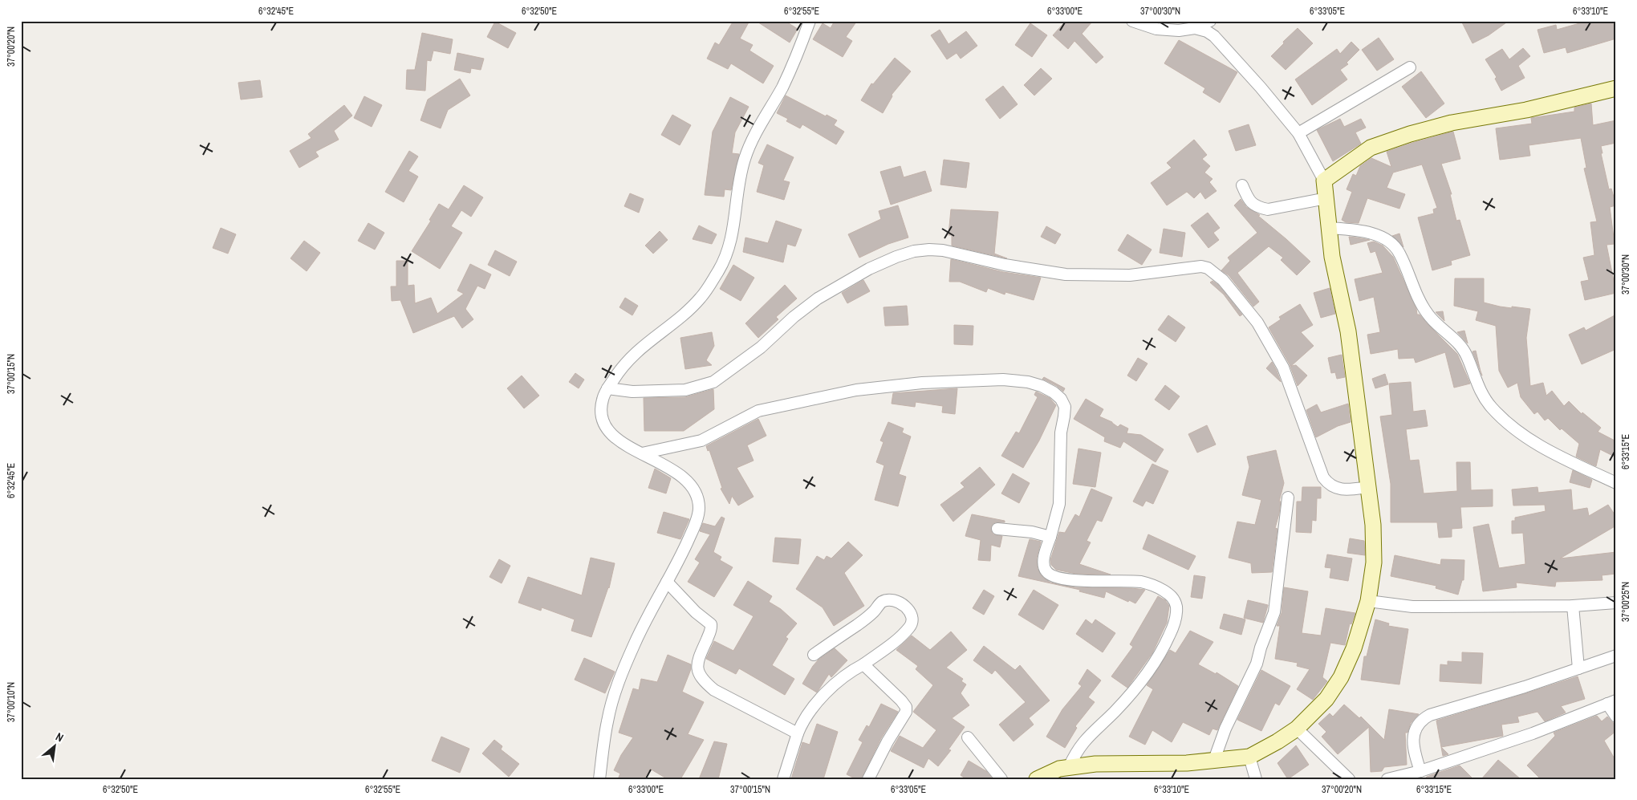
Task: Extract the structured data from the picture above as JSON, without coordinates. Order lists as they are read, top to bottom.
{
  "north": "top right",
  "coordinates": [
    "6°32'45\"E",
    "6°32'50\"E",
    "6°32'55\"E",
    "6°33'00\"E",
    "37°00'30\"N",
    "6°33'05\"E",
    "6°33'10\"E",
    "37°00'20\"N",
    "37°00'15\"N",
    "6°33'15\"E",
    "37°00'25\"N",
    "37°00'10\"N"
  ]
}
